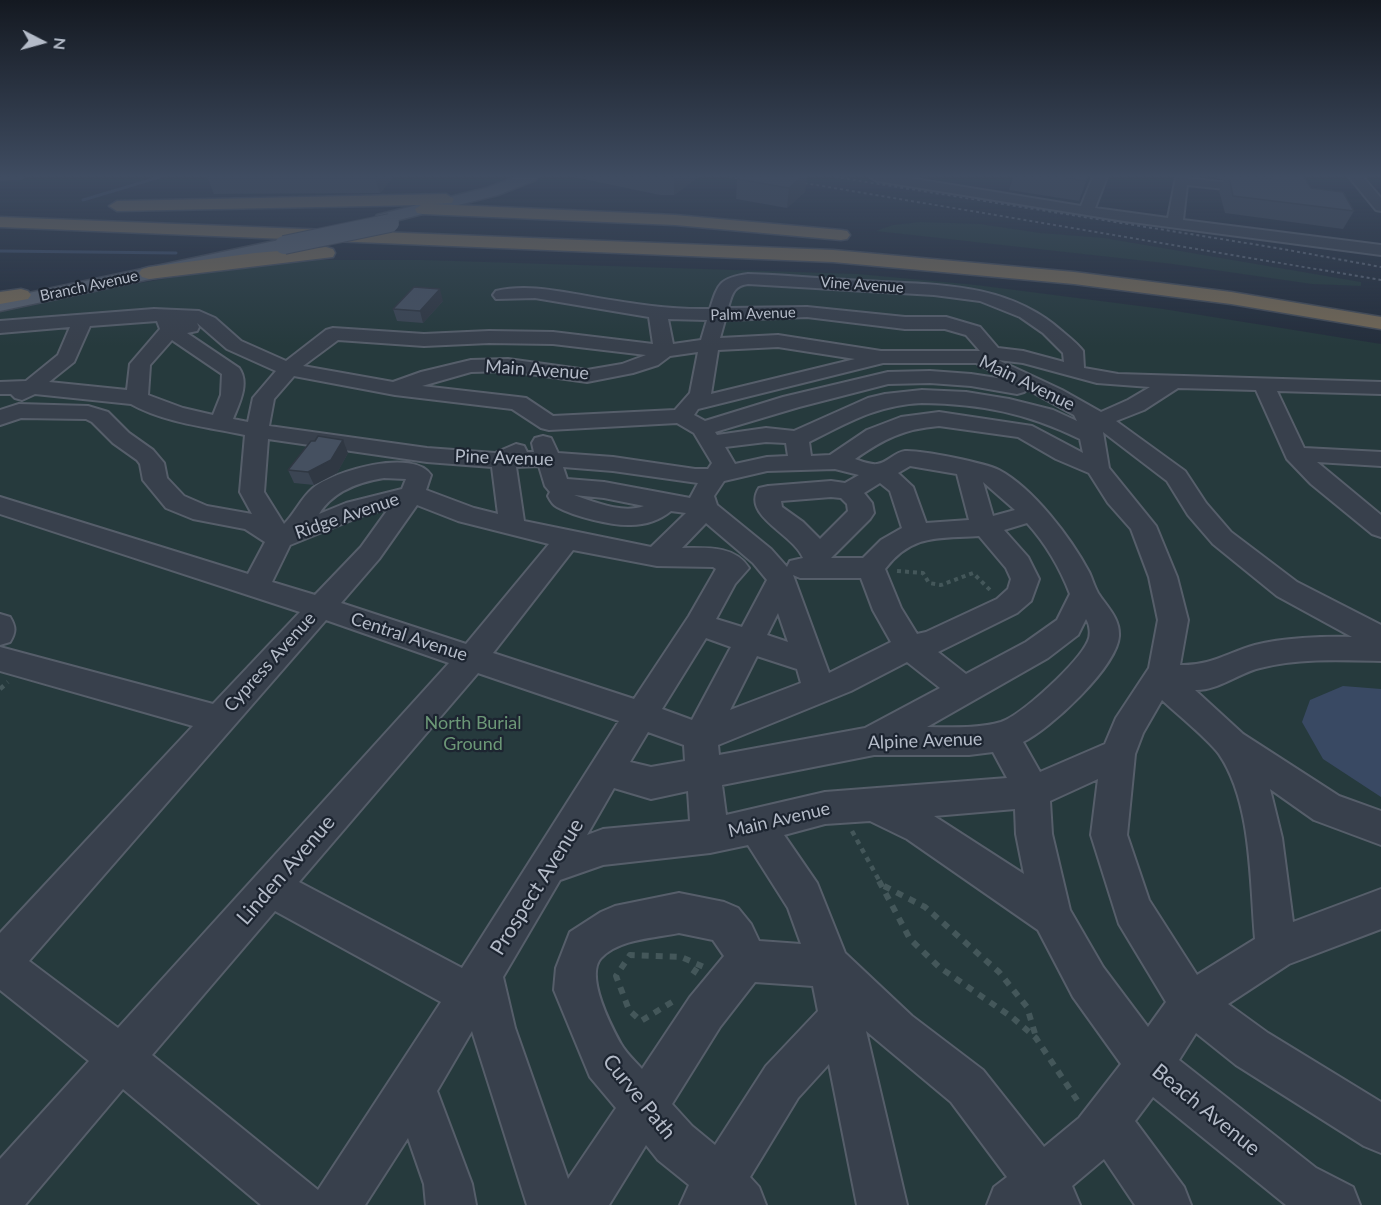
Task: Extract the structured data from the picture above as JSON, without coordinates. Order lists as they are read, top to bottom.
{
  "streets": {
    "main road": ["Branch Avenue"],
    "street": [
      "Vine Avenue",
      "Palm Avenue",
      "Main Avenue",
      "Pine Avenue",
      "Ridge Avenue",
      "Central Avenue",
      "Cypress Avenue",
      "Alpine Avenue",
      "Linden Avenue",
      "Prospect Avenue",
      "Curve Path",
      "Beach Avenue"
    ]
  },
  "crossings": [
    ["Vine Avenue", "Palm Avenue"],
    ["Vine Avenue", "Main Avenue"],
    ["Palm Avenue", "Main Avenue"],
    ["Main Avenue", "Prospect Avenue"],
    ["Main Avenue", "Beach Avenue"],
    ["Pine Avenue", "Ridge Avenue"],
    ["Pine Avenue", "Alpine Avenue"],
    ["Ridge Avenue", "Cypress Avenue"],
    ["Ridge Avenue", "Linden Avenue"],
    ["Ridge Avenue", "Prospect Avenue"],
    ["Central Avenue", "Cypress Avenue"],
    ["Central Avenue", "Linden Avenue"],
    ["Central Avenue", "Prospect Avenue"],
    ["Alpine Avenue", "Prospect Avenue"]
  ],
  "parks": ["North Burial Ground"],
  "north": "right"
}
